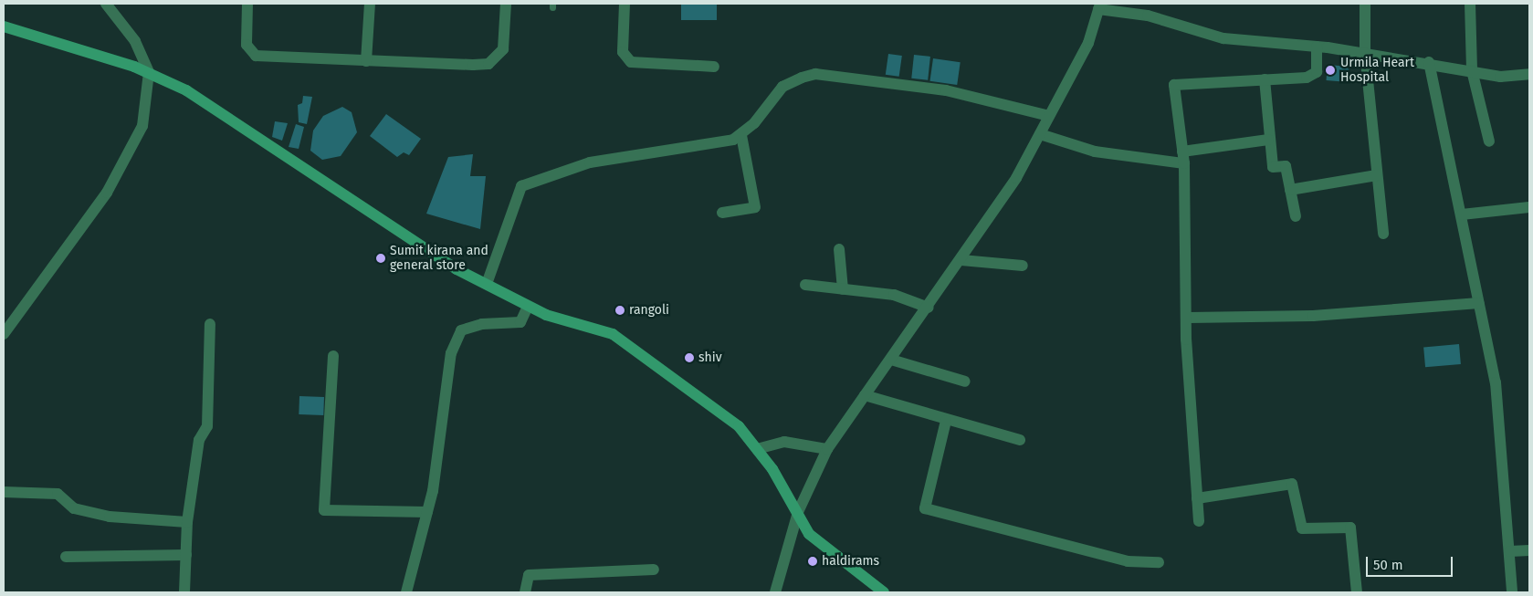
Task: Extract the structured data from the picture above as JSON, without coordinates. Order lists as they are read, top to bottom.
{
  "places": [
    "Urmila Heart Hospital",
    "Sumit kirana and general store",
    "rangoli",
    "shiv",
    "haldirams"
  ],
  "scale_bar": "50 m"
}
